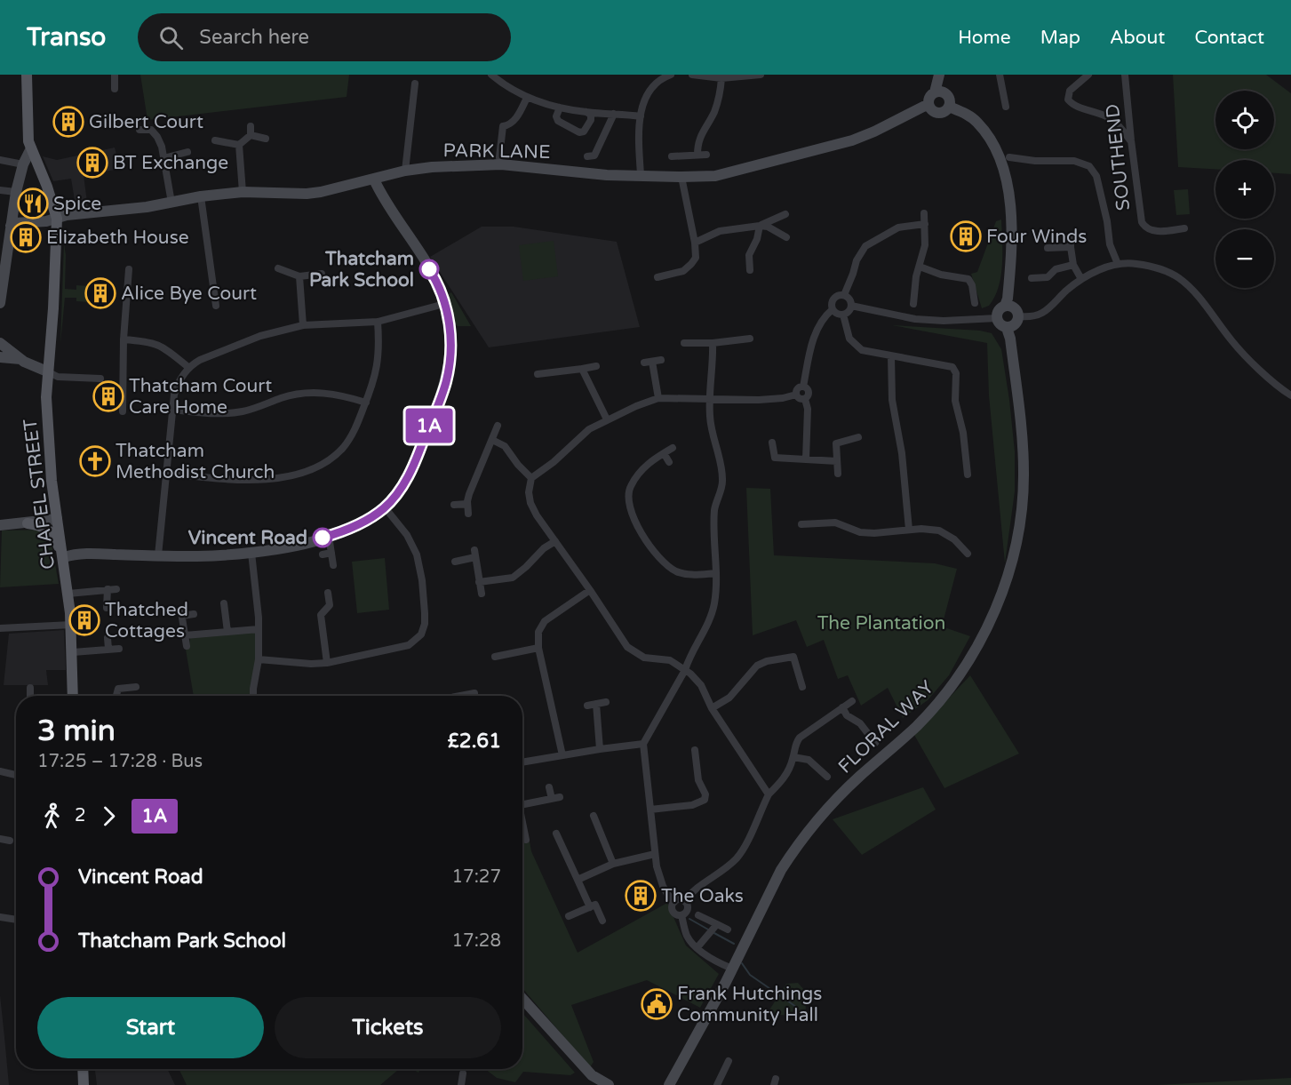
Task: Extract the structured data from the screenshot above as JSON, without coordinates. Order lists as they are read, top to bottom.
{
  "streets": {
    "main road": ["CHAPEL STREET"],
    "street": ["PARK LANE", "SOUTHEND", "FLORAL WAY"]
  },
  "crossings": [
    ["PARK LANE", "CHAPEL STREET"]
  ],
  "parks": ["The Plantation"],
  "places": {
    "building": [
      "Gilbert Court",
      "BT Exchange",
      "Four Winds",
      "Elizabeth House",
      "Alice Bye Court",
      "Thatcham Court Care Home",
      "Thatched Cottages",
      "The Oaks"
    ],
    "restaurant": ["Spice"],
    "other": ["Thatcham Park School", "Vincent Road"],
    "church": ["Thatcham Methodist Church"],
    "public building": ["Frank Hutchings Community Hall"]
  },
  "lines": ["bus line 1A"],
  "page": {
    "header": "Transo",
    "search": "Search here",
    "nav": [
      "Home",
      "Map",
      "About",
      "Contact"
    ],
    "on_map": "1A",
    "map_buttons": ["+", "−"],
    "heading": ["3 min", "17:25 – 17:28 · Bus", "£2.61"],
    "legs": ["2", "1A"],
    "list": [
      {
        "name": "Vincent Road",
        "value": "17:27"
      },
      {
        "name": "Thatcham Park School",
        "value": "17:28"
      }
    ],
    "buttons": ["Start", "Tickets"]
  }
}
